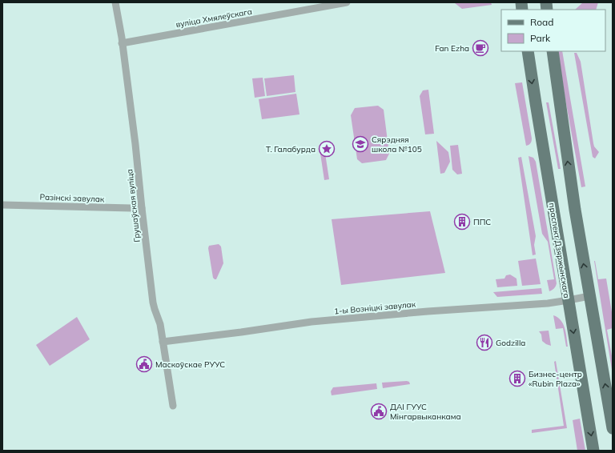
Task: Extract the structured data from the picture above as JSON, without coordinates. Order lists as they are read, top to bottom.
{
  "streets": {
    "main road": ["праспект Дзяржынскага"],
    "street": [
      "вуліца Хмялеўскага",
      "Разінскі завулак",
      "Грушаўская вуліца",
      "1-ы Возніцкі завулак"
    ]
  },
  "crossings": [
    ["вуліца Хмялеўскага", "Грушаўская вуліца"],
    ["Разінскі завулак", "Грушаўская вуліца"],
    ["Грушаўская вуліца", "1-ы Возніцкі завулак"],
    ["праспект Дзяржынскага", "1-ы Возніцкі завулак"]
  ],
  "places": {
    "cafe": ["Fan Ezha"],
    "school or university": ["Сярэдняя школа №105"],
    "place": ["Т. Галабурда"],
    "building": ["ППС", "Бизнес-центр «Rubin Plaza»"],
    "restaurant": ["Godzilla"],
    "public building": ["Маскоўскае РУУС", "ДАІ ГУУС Мінгарвыканкама"]
  },
  "legend": ["Road", "Park"]
}
